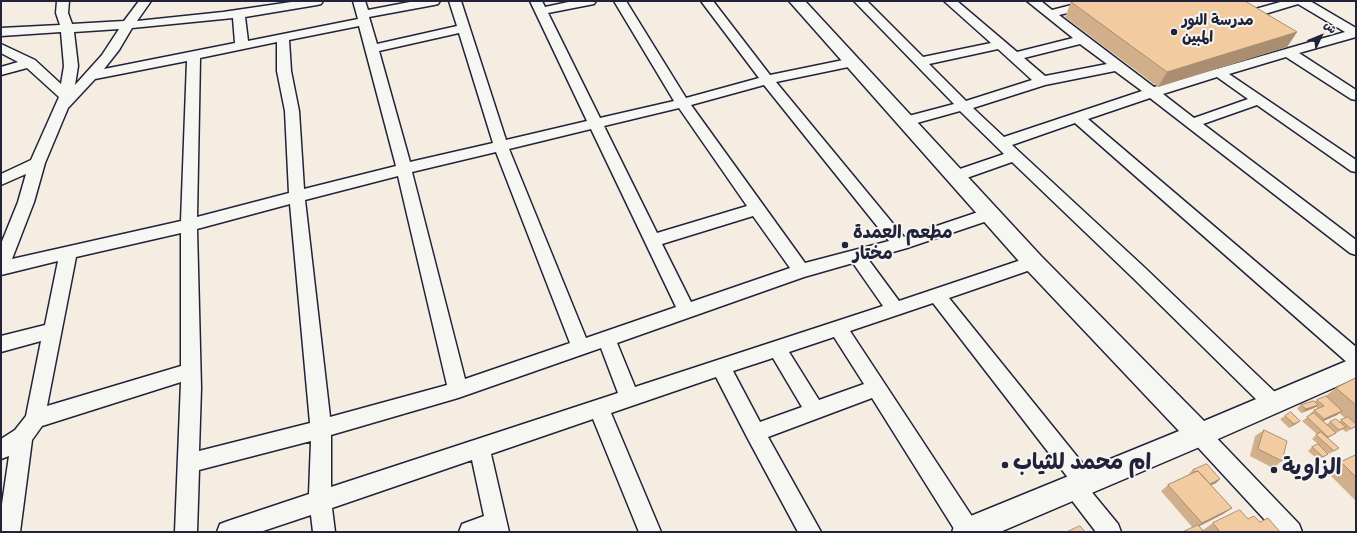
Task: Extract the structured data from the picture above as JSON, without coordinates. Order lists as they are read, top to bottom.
{
  "places": [
    "مدرسة النور المبين",
    "مطعم العمدة مختار",
    "ام محمد للثياب",
    "الزاوية"
  ],
  "north": "top right"
}
